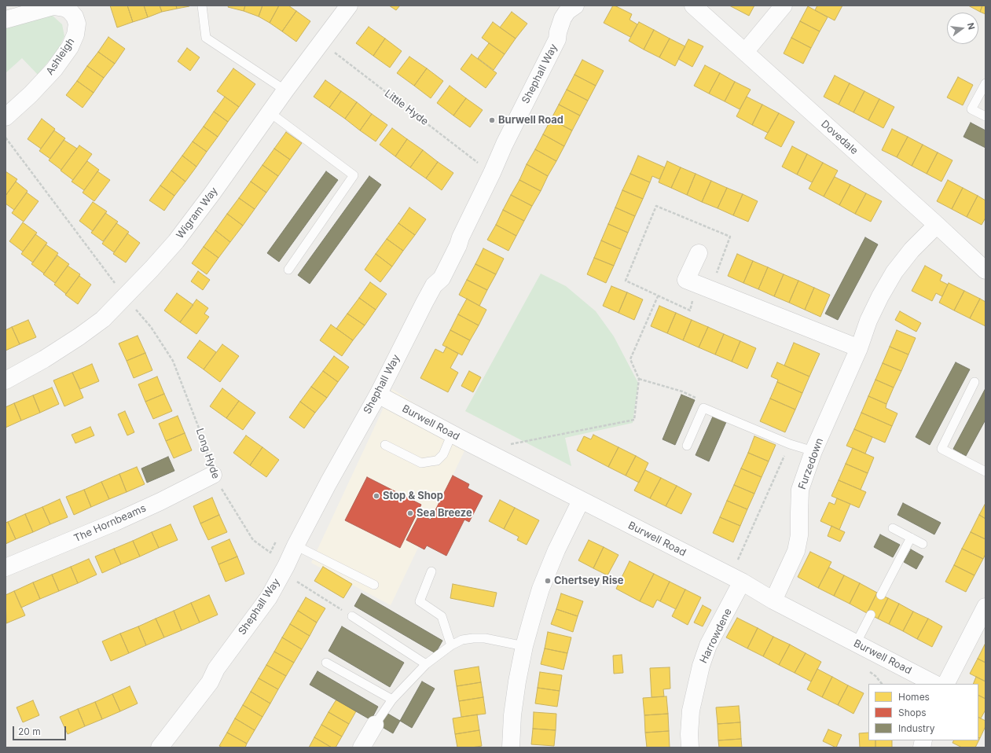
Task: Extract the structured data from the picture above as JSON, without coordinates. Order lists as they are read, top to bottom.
{
  "streets": {
    "street": [
      "Ashleigh",
      "Shephall Way",
      "Dovedale",
      "Wigram Way",
      "Burwell Road",
      "Furzedown",
      "The Hornbeams",
      "Harrowdene"
    ],
    "path": ["Little Hyde", "Long Hyde"]
  },
  "crossings": [
    ["Shephall Way", "Little Hyde"],
    ["Shephall Way", "Burwell Road"],
    ["Little Hyde", "Wigram Way"],
    ["Dovedale", "Furzedown"],
    ["Wigram Way", "Long Hyde"],
    ["Burwell Road", "Furzedown"],
    ["Burwell Road", "Harrowdene"],
    ["Long Hyde", "The Hornbeams"]
  ],
  "places": [
    "Burwell Road",
    "Stop & Shop",
    "Sea Breeze",
    "Chertsey Rise"
  ],
  "legend": ["Homes", "Shops", "Industry"],
  "scale_bar": "20 m",
  "north": "right"
}
